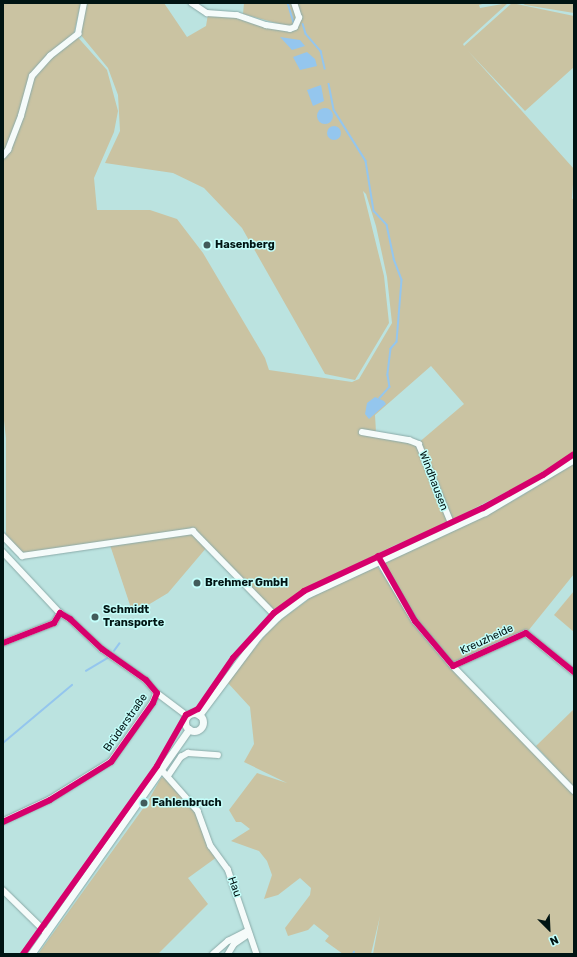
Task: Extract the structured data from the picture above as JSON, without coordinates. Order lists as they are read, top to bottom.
{
  "streets": {
    "street": [
      "Windhausen",
      "Kreuzheide",
      "Brüderstraße",
      "Hau"
    ]
  },
  "places": [
    "Hasenberg",
    "Brehmer GmbH",
    "Schmidt Transporte",
    "Fahlenbruch"
  ],
  "north": "bottom right"
}
